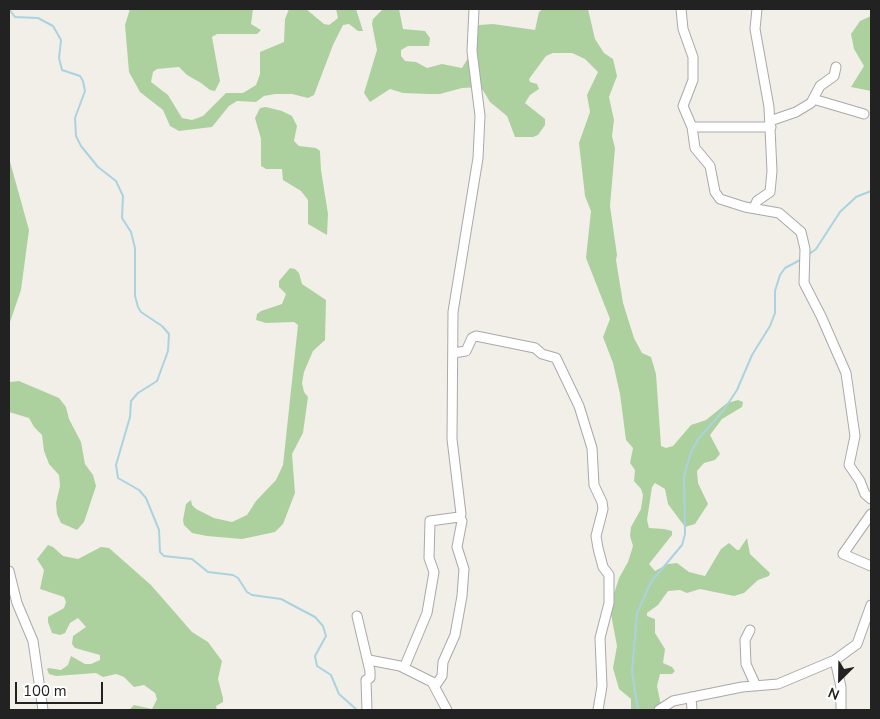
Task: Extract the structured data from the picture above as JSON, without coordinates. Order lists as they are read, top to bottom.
{
  "scale_bar": "100 m",
  "north": "bottom left"
}
